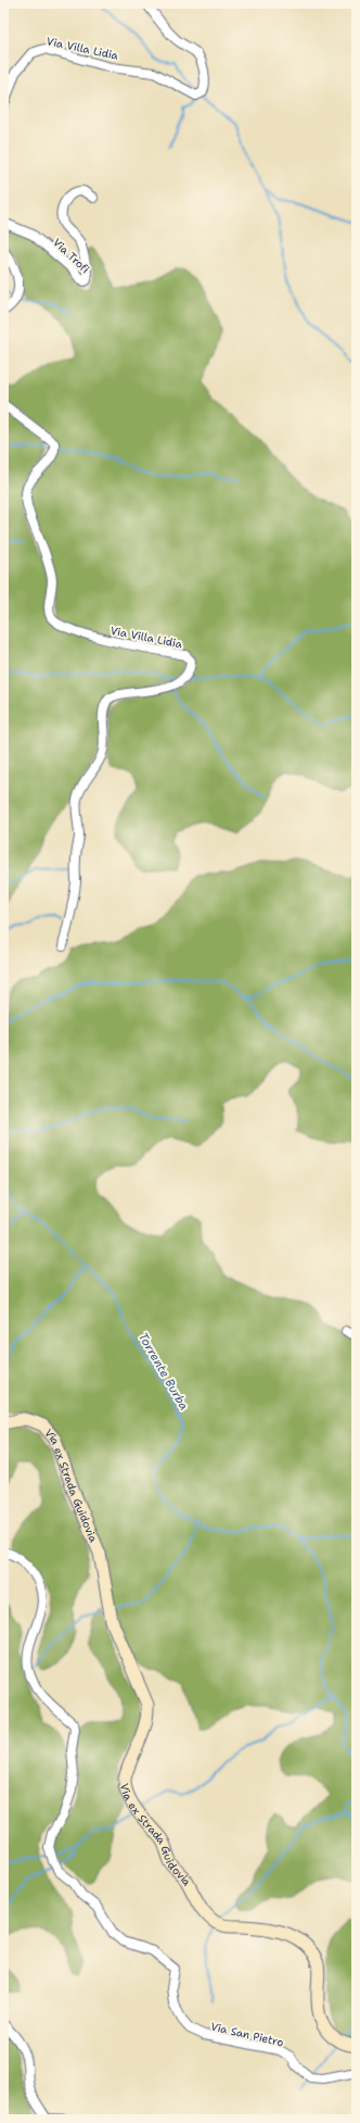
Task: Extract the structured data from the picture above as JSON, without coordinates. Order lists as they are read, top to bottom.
{
  "streets": {
    "street": [
      "Via Villa Lidia",
      "Via Trofi",
      "Via ex Strada Guidovia",
      "Via San Pietro"
    ]
  },
  "water": ["Torrente Burba"]
}
